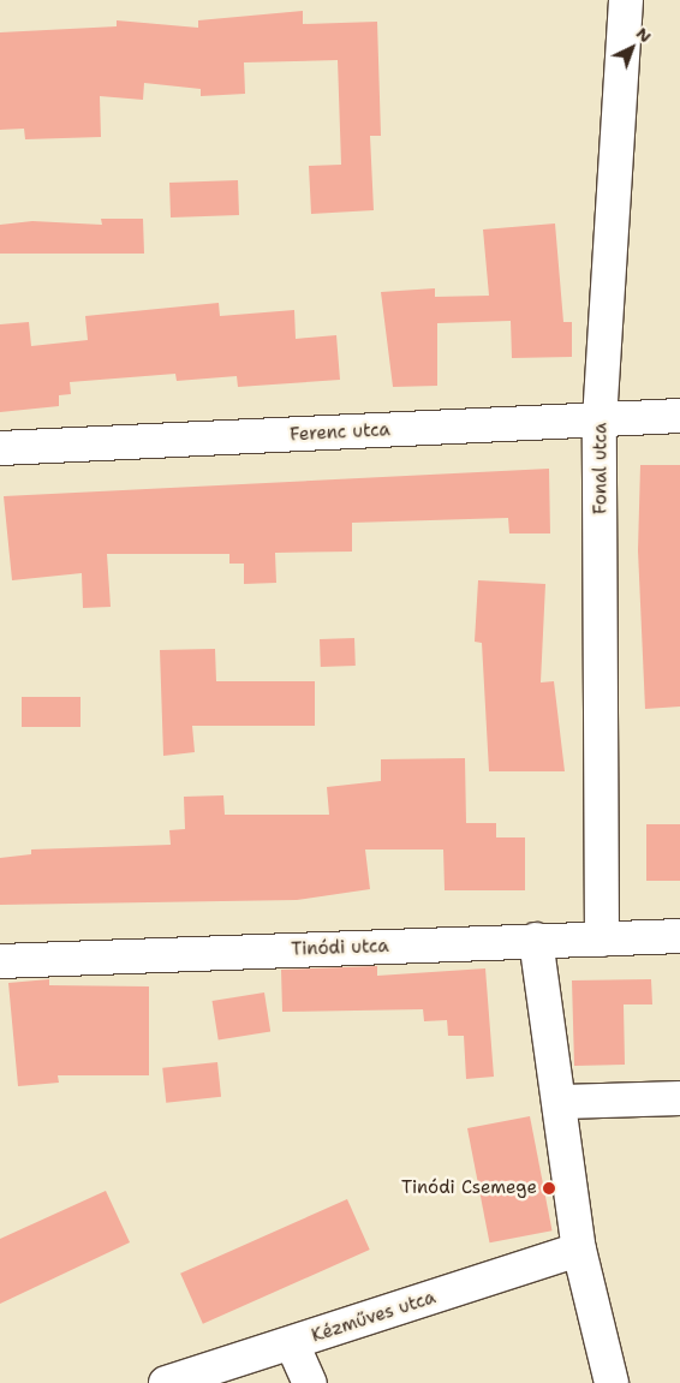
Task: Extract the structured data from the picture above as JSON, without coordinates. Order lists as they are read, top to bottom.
{
  "streets": {
    "street": [
      "Ferenc utca",
      "Fonal utca",
      "Tinódi utca",
      "Kézműves utca"
    ]
  },
  "crossings": [
    ["Ferenc utca", "Fonal utca"],
    ["Fonal utca", "Tinódi utca"]
  ],
  "places": ["Tinódi Csemege"],
  "north": "top right"
}
